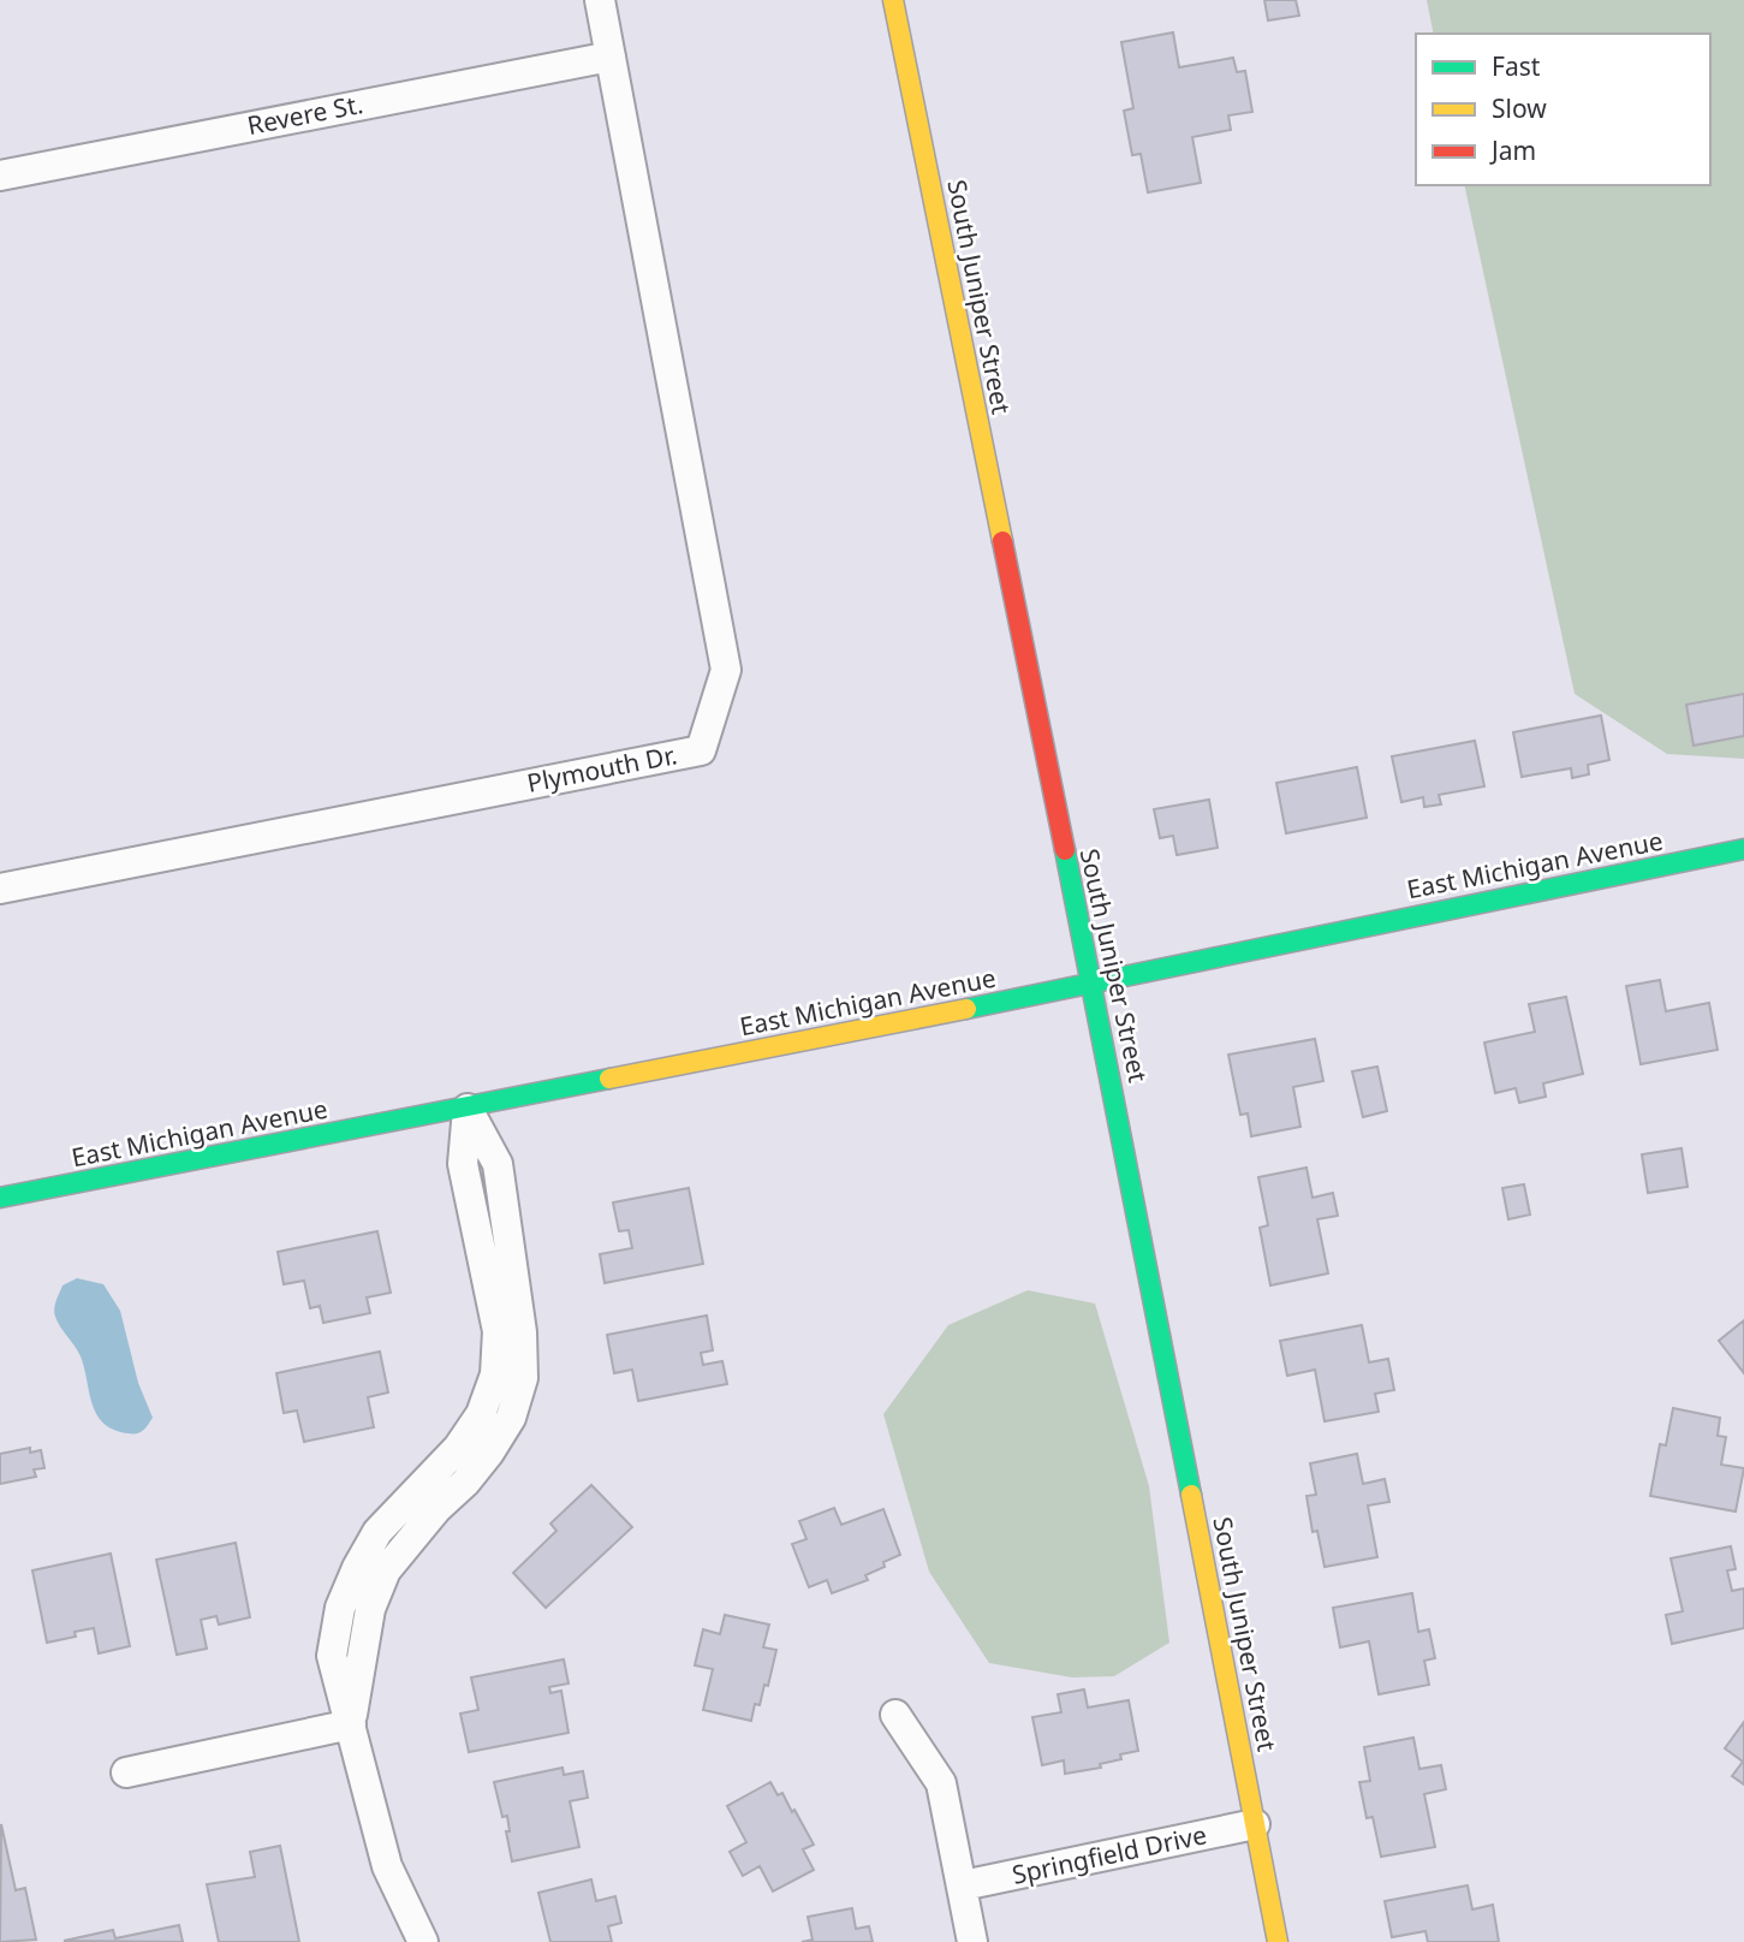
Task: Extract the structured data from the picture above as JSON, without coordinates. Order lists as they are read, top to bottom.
{
  "streets": {
    "street": [
      "Revere St.",
      "South Juniper Street",
      "Plymouth Dr.",
      "East Michigan Avenue",
      "Springfield Drive"
    ]
  },
  "crossings": [
    ["Revere St.", "Plymouth Dr."],
    ["South Juniper Street", "East Michigan Avenue"],
    ["South Juniper Street", "Springfield Drive"]
  ],
  "legend": ["Fast", "Slow", "Jam"]
}
